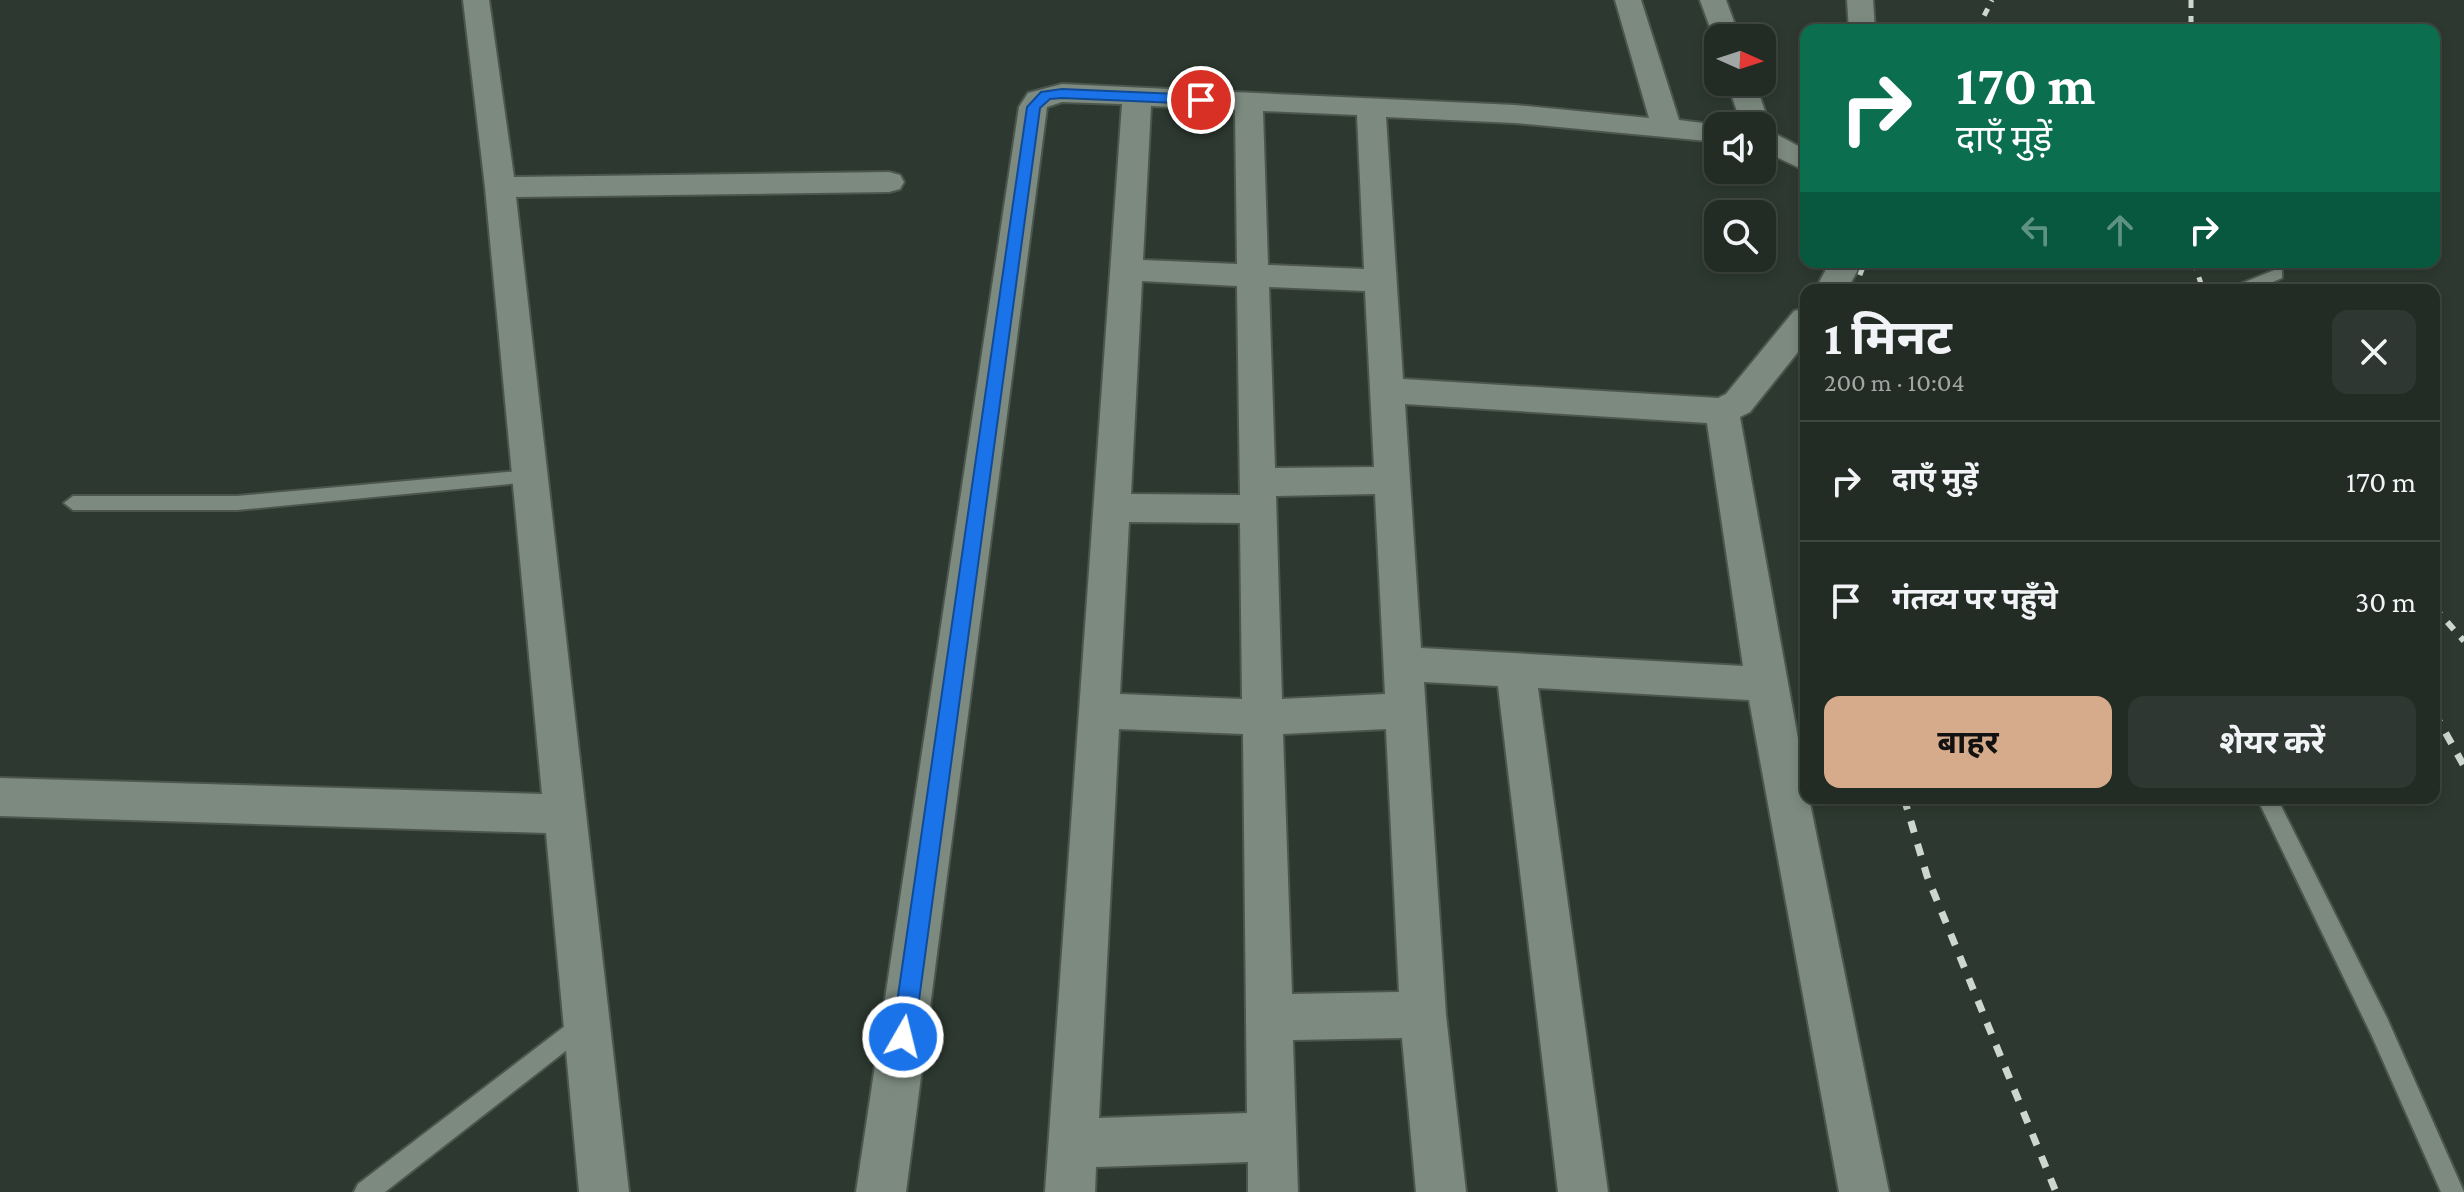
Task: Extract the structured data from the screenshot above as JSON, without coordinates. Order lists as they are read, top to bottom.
{
  "north": "right",
  "page": {
    "turn": ["170 m", "दाएँ मुड़ें"],
    "heading": ["1 मिनट", "200 m · 10:04"],
    "list": [
      {
        "name": "दाएँ मुड़ें",
        "value": "170 m"
      },
      {
        "name": "गंतव्य पर पहुँचे",
        "value": "30 m"
      }
    ],
    "buttons": ["बाहर", "शेयर करें"]
  }
}
